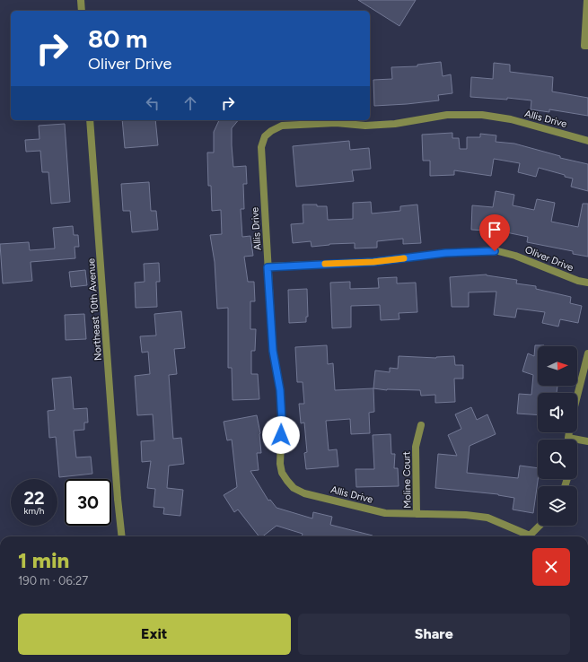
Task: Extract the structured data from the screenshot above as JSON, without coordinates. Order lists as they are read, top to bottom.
{
  "streets": {
    "street": [
      "Allis Drive",
      "Oliver Drive",
      "Northeast 10th Avenue",
      "Moline Court"
    ]
  },
  "crossings": [
    ["Allis Drive", "Oliver Drive"],
    ["Allis Drive", "Moline Court"]
  ],
  "north": "right",
  "page": {
    "turn": ["80 m", "Oliver Drive"],
    "speed": "22 km/h",
    "limit": "30",
    "heading": ["1 min", "190 m · 06:27"],
    "buttons": ["Exit", "Share"]
  }
}
